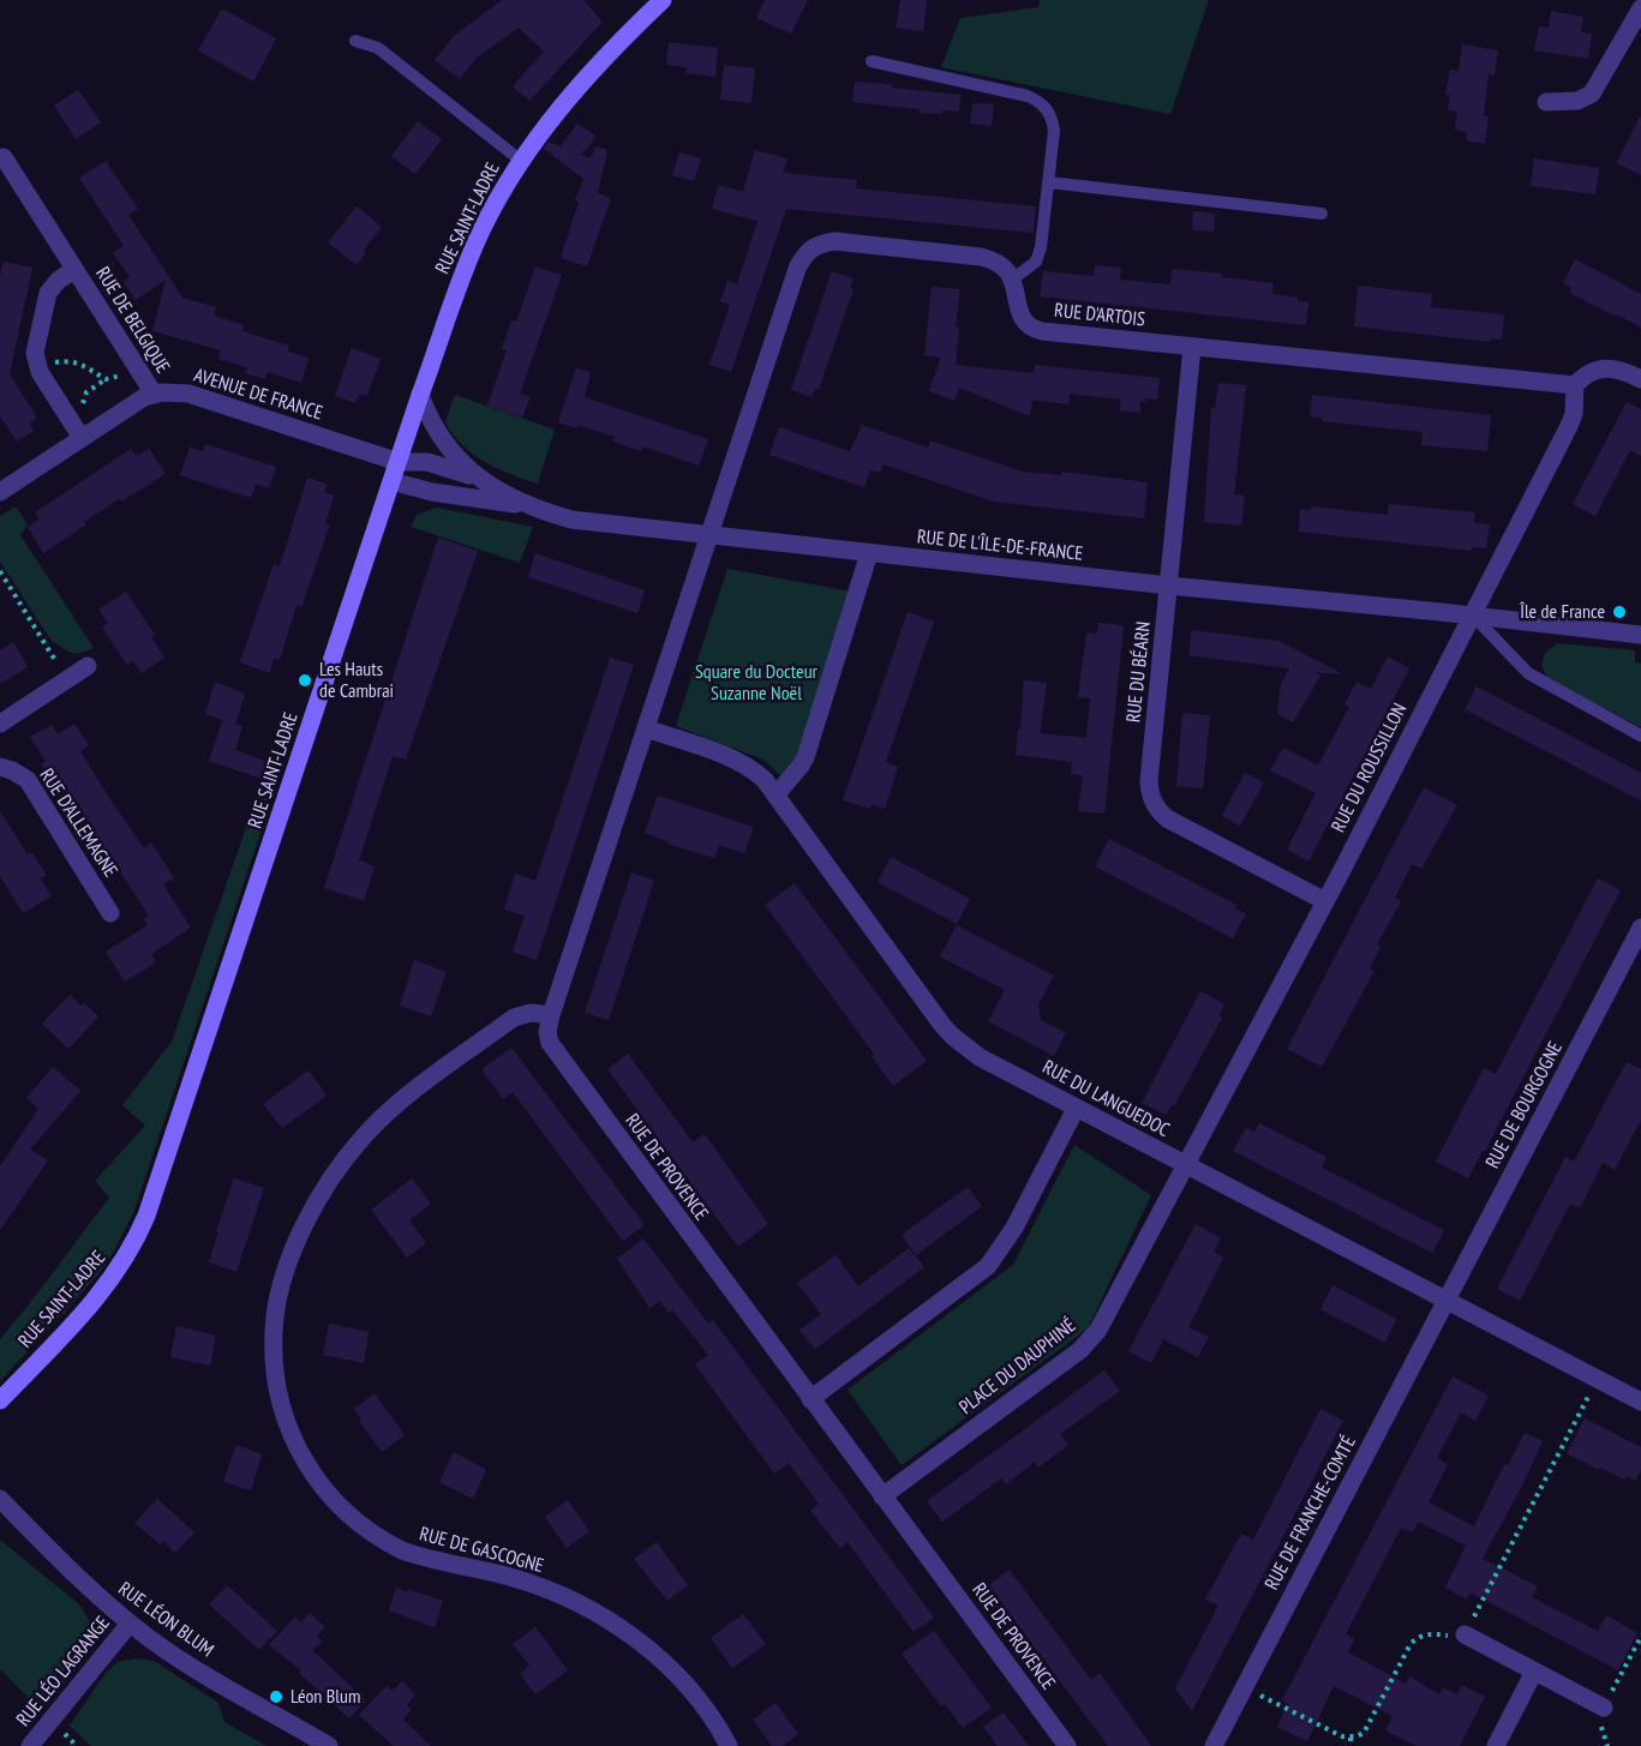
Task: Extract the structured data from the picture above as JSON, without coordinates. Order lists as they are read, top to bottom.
{
  "streets": {
    "street": [
      "RUE SAINT-LADRE",
      "RUE D'ARTOIS",
      "RUE DE BELGIQUE",
      "AVENUE DE FRANCE",
      "RUE DE L'ÎLE-DE-FRANCE",
      "RUE DU BÉARN",
      "RUE DU ROUSSILLON",
      "RUE D'ALLEMAGNE",
      "RUE DU LANGUEDOC",
      "RUE DE BOURGOGNE",
      "RUE DE PROVENCE",
      "PLACE DU DAUPHINÉ",
      "RUE DE FRANCHE-COMTÉ",
      "RUE DE GASCOGNE",
      "RUE LÉON BLUM",
      "RUE LÉO LAGRANGE"
    ]
  },
  "crossings": [
    ["RUE SAINT-LADRE", "AVENUE DE FRANCE"],
    ["RUE SAINT-LADRE", "RUE DE L'ÎLE-DE-FRANCE"],
    ["RUE D'ARTOIS", "RUE DU BÉARN"],
    ["RUE D'ARTOIS", "RUE DU ROUSSILLON"],
    ["RUE DE BELGIQUE", "AVENUE DE FRANCE"],
    ["AVENUE DE FRANCE", "RUE DE L'ÎLE-DE-FRANCE"],
    ["RUE DE L'ÎLE-DE-FRANCE", "RUE DU BÉARN"],
    ["RUE DE L'ÎLE-DE-FRANCE", "RUE DU ROUSSILLON"],
    ["RUE DE L'ÎLE-DE-FRANCE", "RUE DE PROVENCE"],
    ["RUE DU BÉARN", "RUE DU ROUSSILLON"],
    ["RUE DU ROUSSILLON", "RUE DU LANGUEDOC"],
    ["RUE DU ROUSSILLON", "PLACE DU DAUPHINÉ"],
    ["RUE DU LANGUEDOC", "RUE DE BOURGOGNE"],
    ["RUE DU LANGUEDOC", "RUE DE PROVENCE"],
    ["RUE DU LANGUEDOC", "PLACE DU DAUPHINÉ"],
    ["RUE DU LANGUEDOC", "RUE DE FRANCHE-COMTÉ"],
    ["RUE DE BOURGOGNE", "RUE DE FRANCHE-COMTÉ"],
    ["RUE DE PROVENCE", "PLACE DU DAUPHINÉ"],
    ["RUE DE PROVENCE", "RUE DE GASCOGNE"],
    ["RUE LÉON BLUM", "RUE LÉO LAGRANGE"]
  ],
  "parks": ["Square du Docteur Suzanne Noël"],
  "places": ["Île de France", "Les Hauts de Cambrai", "Léon Blum"]
}
